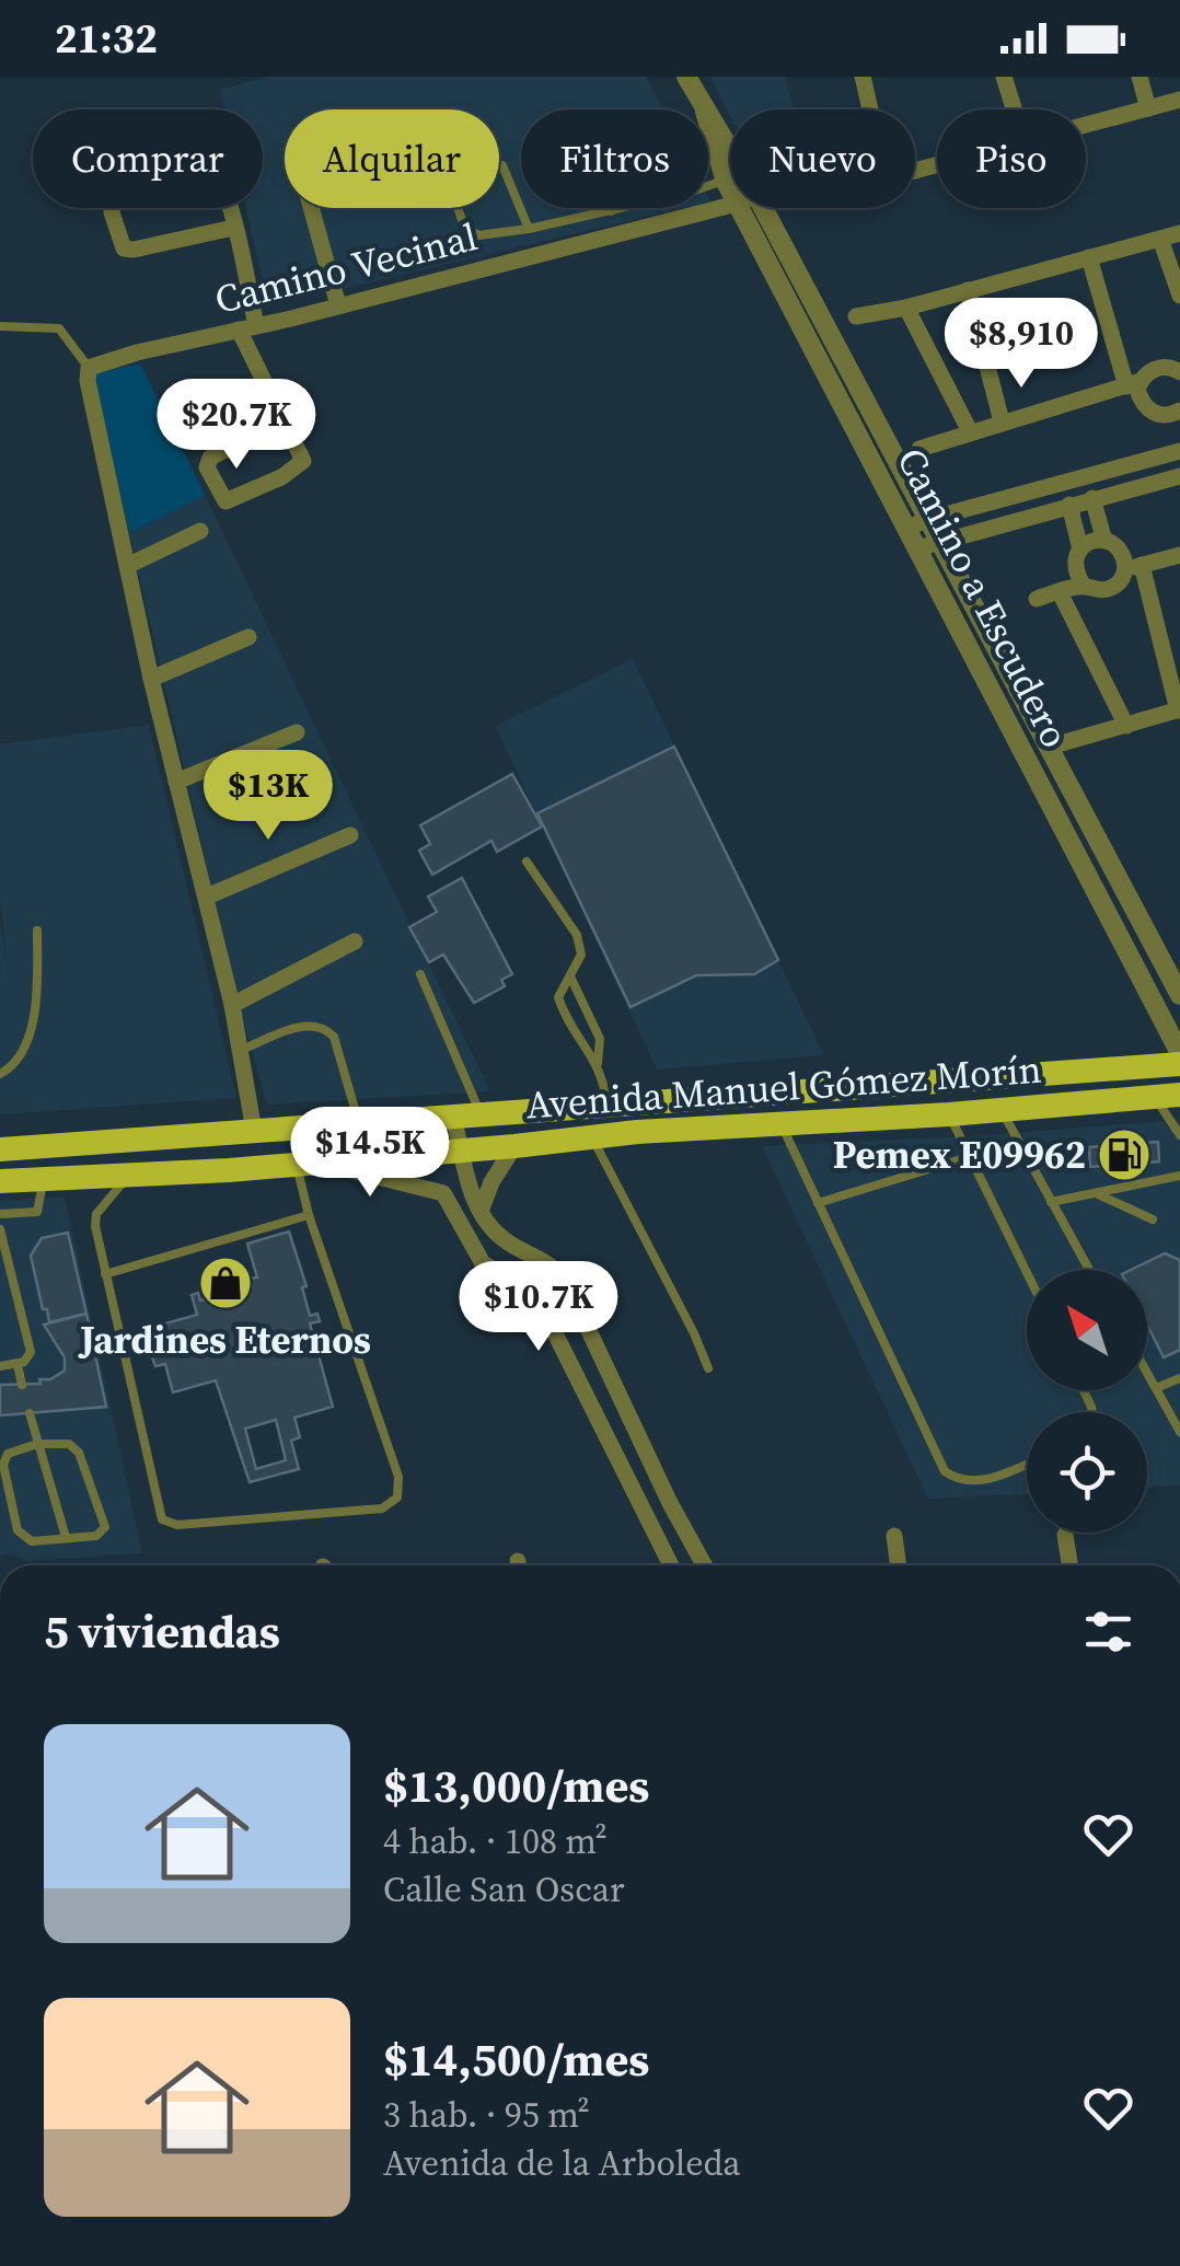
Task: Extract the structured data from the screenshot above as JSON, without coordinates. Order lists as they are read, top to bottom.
{
  "streets": {
    "main road": ["Avenida Manuel Gómez Morín"],
    "street": ["Camino Vecinal", "Camino a Escudero"]
  },
  "places": {
    "fuel station": ["Pemex E09962"],
    "shop": ["Jardines Eternos"]
  },
  "north": "top left",
  "page": {
    "status": "21:32",
    "chip": [
      "Comprar",
      "Alquilar",
      "Filtros",
      "Nuevo",
      "Piso"
    ],
    "price": [
      "$8,910",
      "$20.7K",
      "$13K",
      "$14.5K",
      "$10.7K"
    ],
    "heading": "5 viviendas",
    "list": [
      {
        "name": "$13,000/mes",
        "note": "4 hab. · 108 m² · Calle San Oscar"
      },
      {
        "name": "$14,500/mes",
        "note": "3 hab. · 95 m² · Avenida de la Arboleda"
      }
    ]
  }
}
